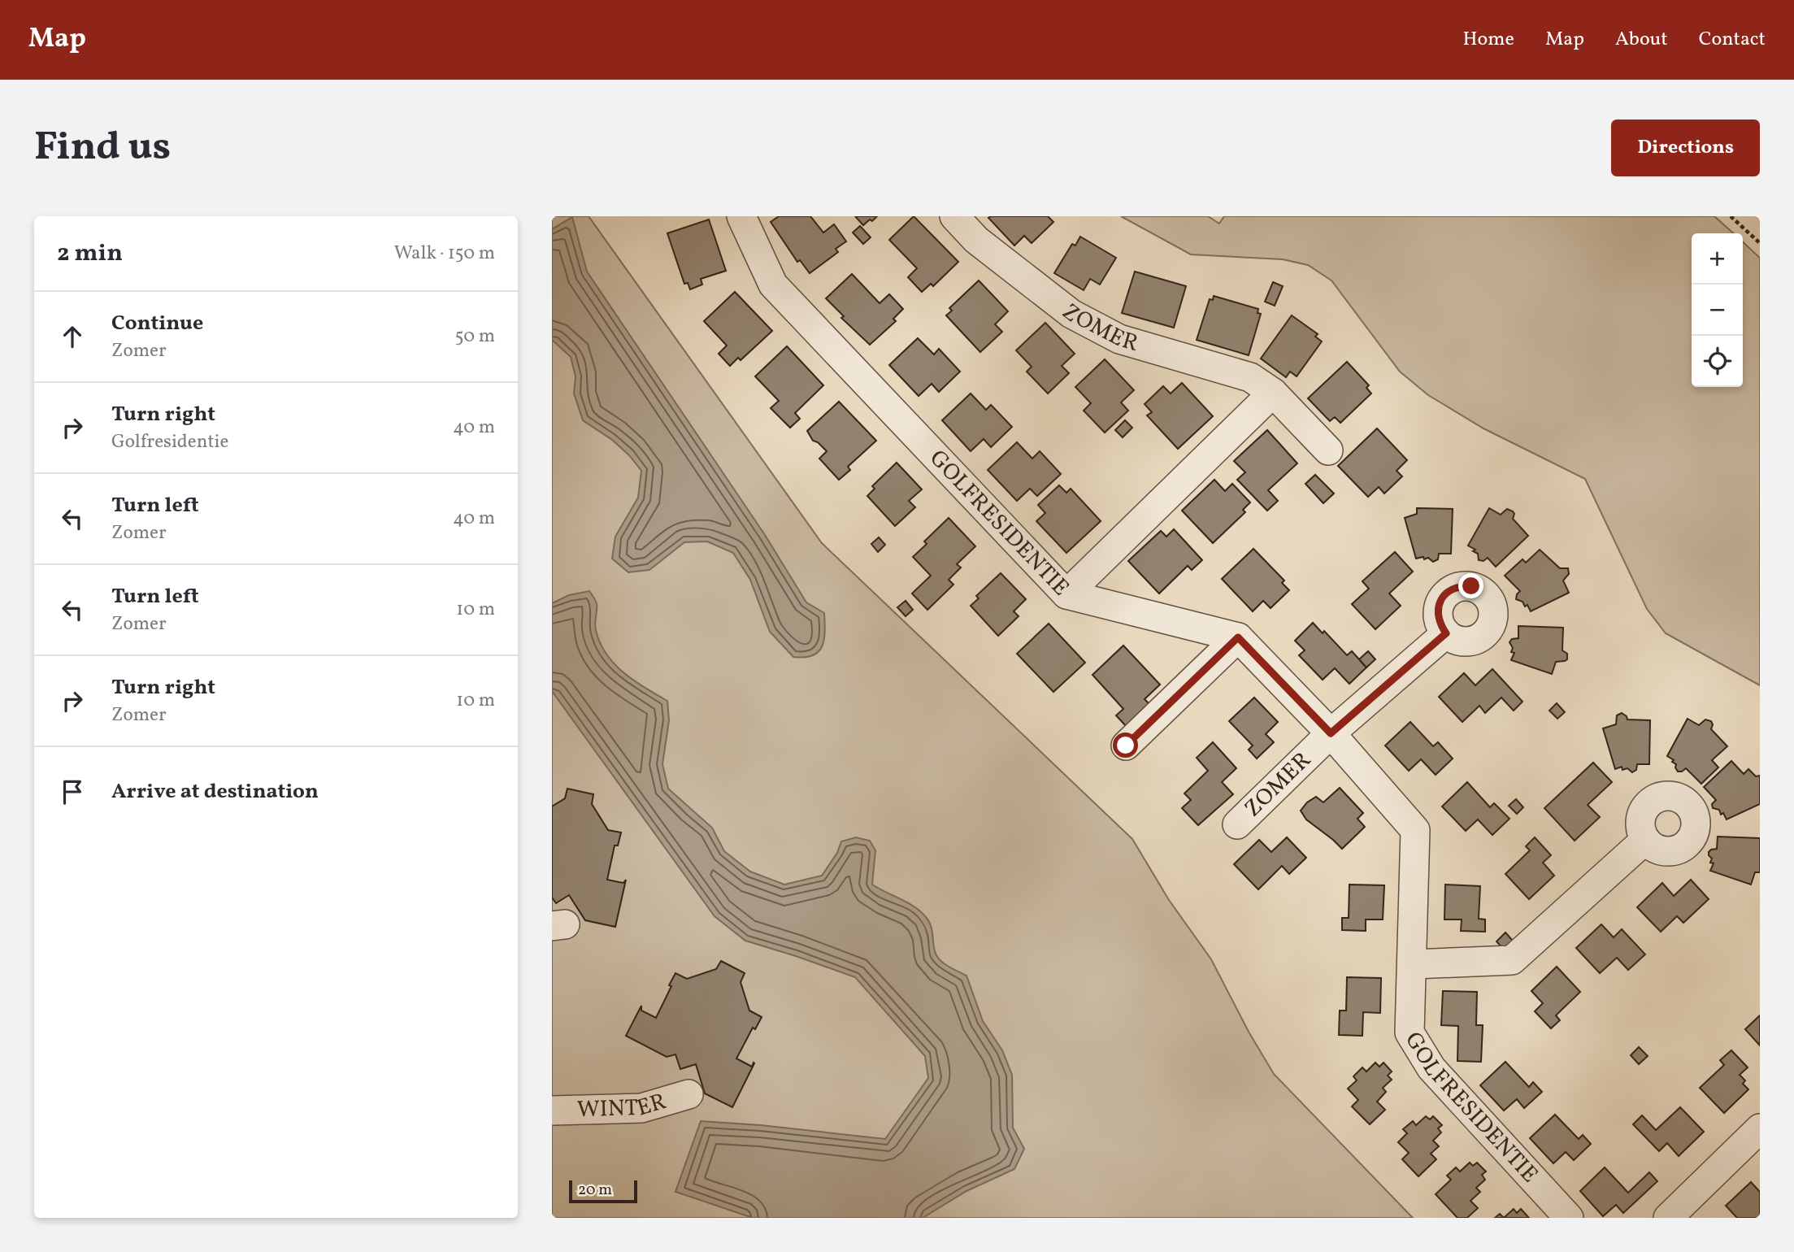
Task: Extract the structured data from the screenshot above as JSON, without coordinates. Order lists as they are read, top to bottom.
{
  "streets": {
    "street": ["ZOMER", "GOLFRESIDENTIE", "WINTER"]
  },
  "crossings": [
    ["ZOMER", "GOLFRESIDENTIE"]
  ],
  "scale_bar": "20 m",
  "page": {
    "header": "Map",
    "nav": [
      "Home",
      "Map",
      "About",
      "Contact"
    ],
    "buttons": "Directions",
    "title": "Find us",
    "heading": ["2 min", "Walk · 150 m"],
    "map_buttons": ["+", "−"],
    "list": [
      ["Continue", "Zomer", "50 m"],
      ["Turn right", "Golfresidentie", "40 m"],
      ["Turn left", "Zomer", "40 m"],
      ["Turn left", "Zomer", "10 m"],
      ["Turn right", "Zomer", "10 m"],
      "Arrive at destination"
    ],
    "scale": "20 m"
  }
}
